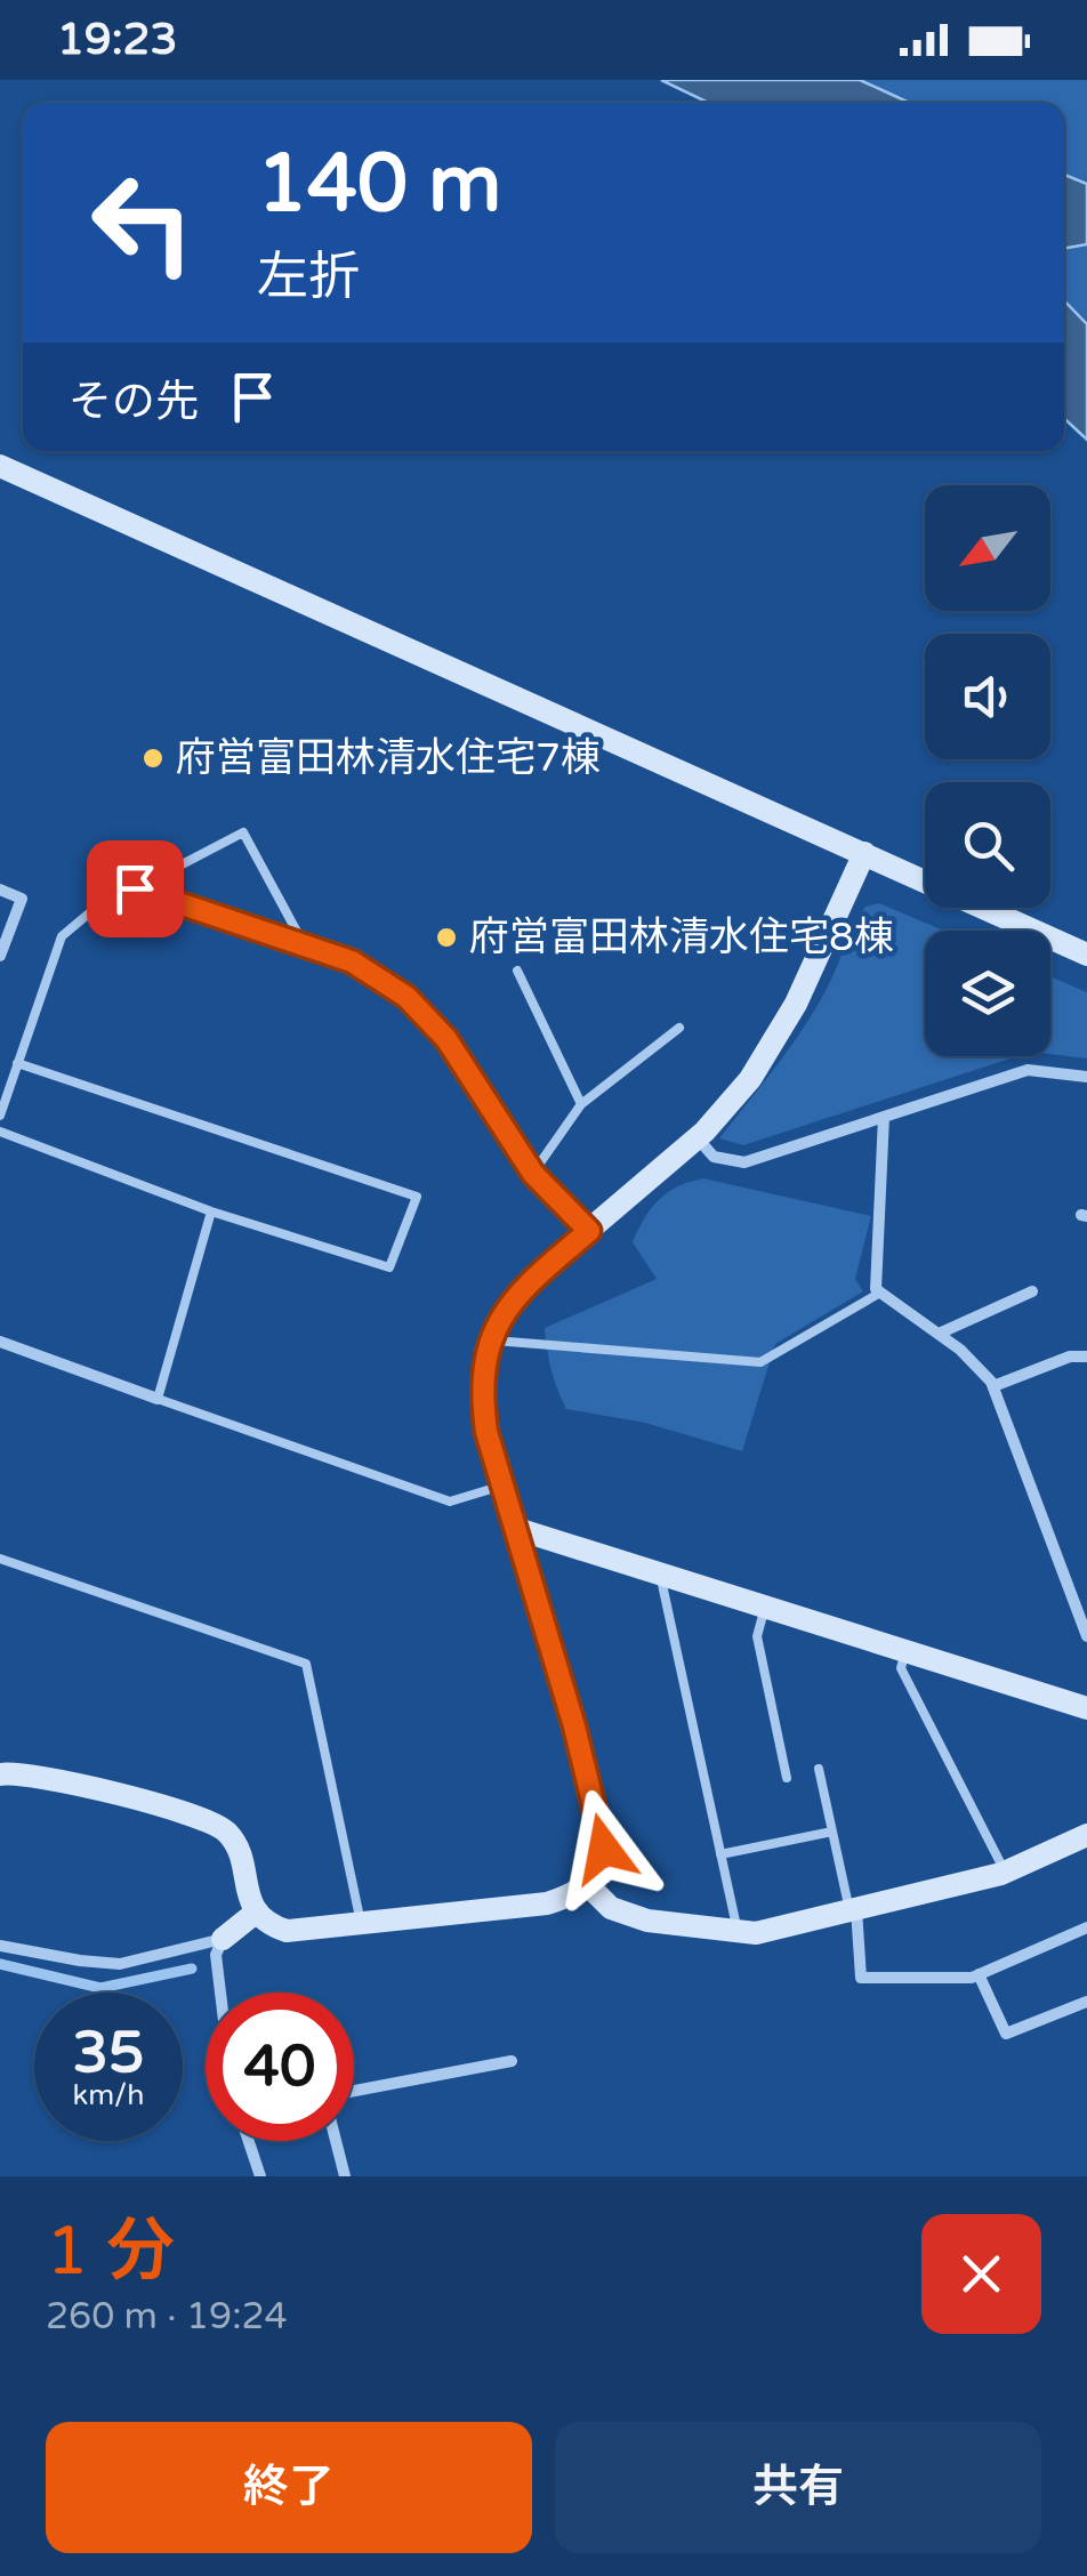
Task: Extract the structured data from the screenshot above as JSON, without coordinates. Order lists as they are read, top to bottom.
{
  "places": ["府営富田林清水住宅7棟", "府営富田林清水住宅8棟"],
  "north": "bottom left",
  "page": {
    "status": "19:23",
    "turn": ["140 m", "左折"],
    "then": "その先",
    "speed": "35 km/h",
    "limit": "40",
    "heading": ["1 分", "260 m · 19:24"],
    "buttons": ["終了", "共有"]
  }
}
